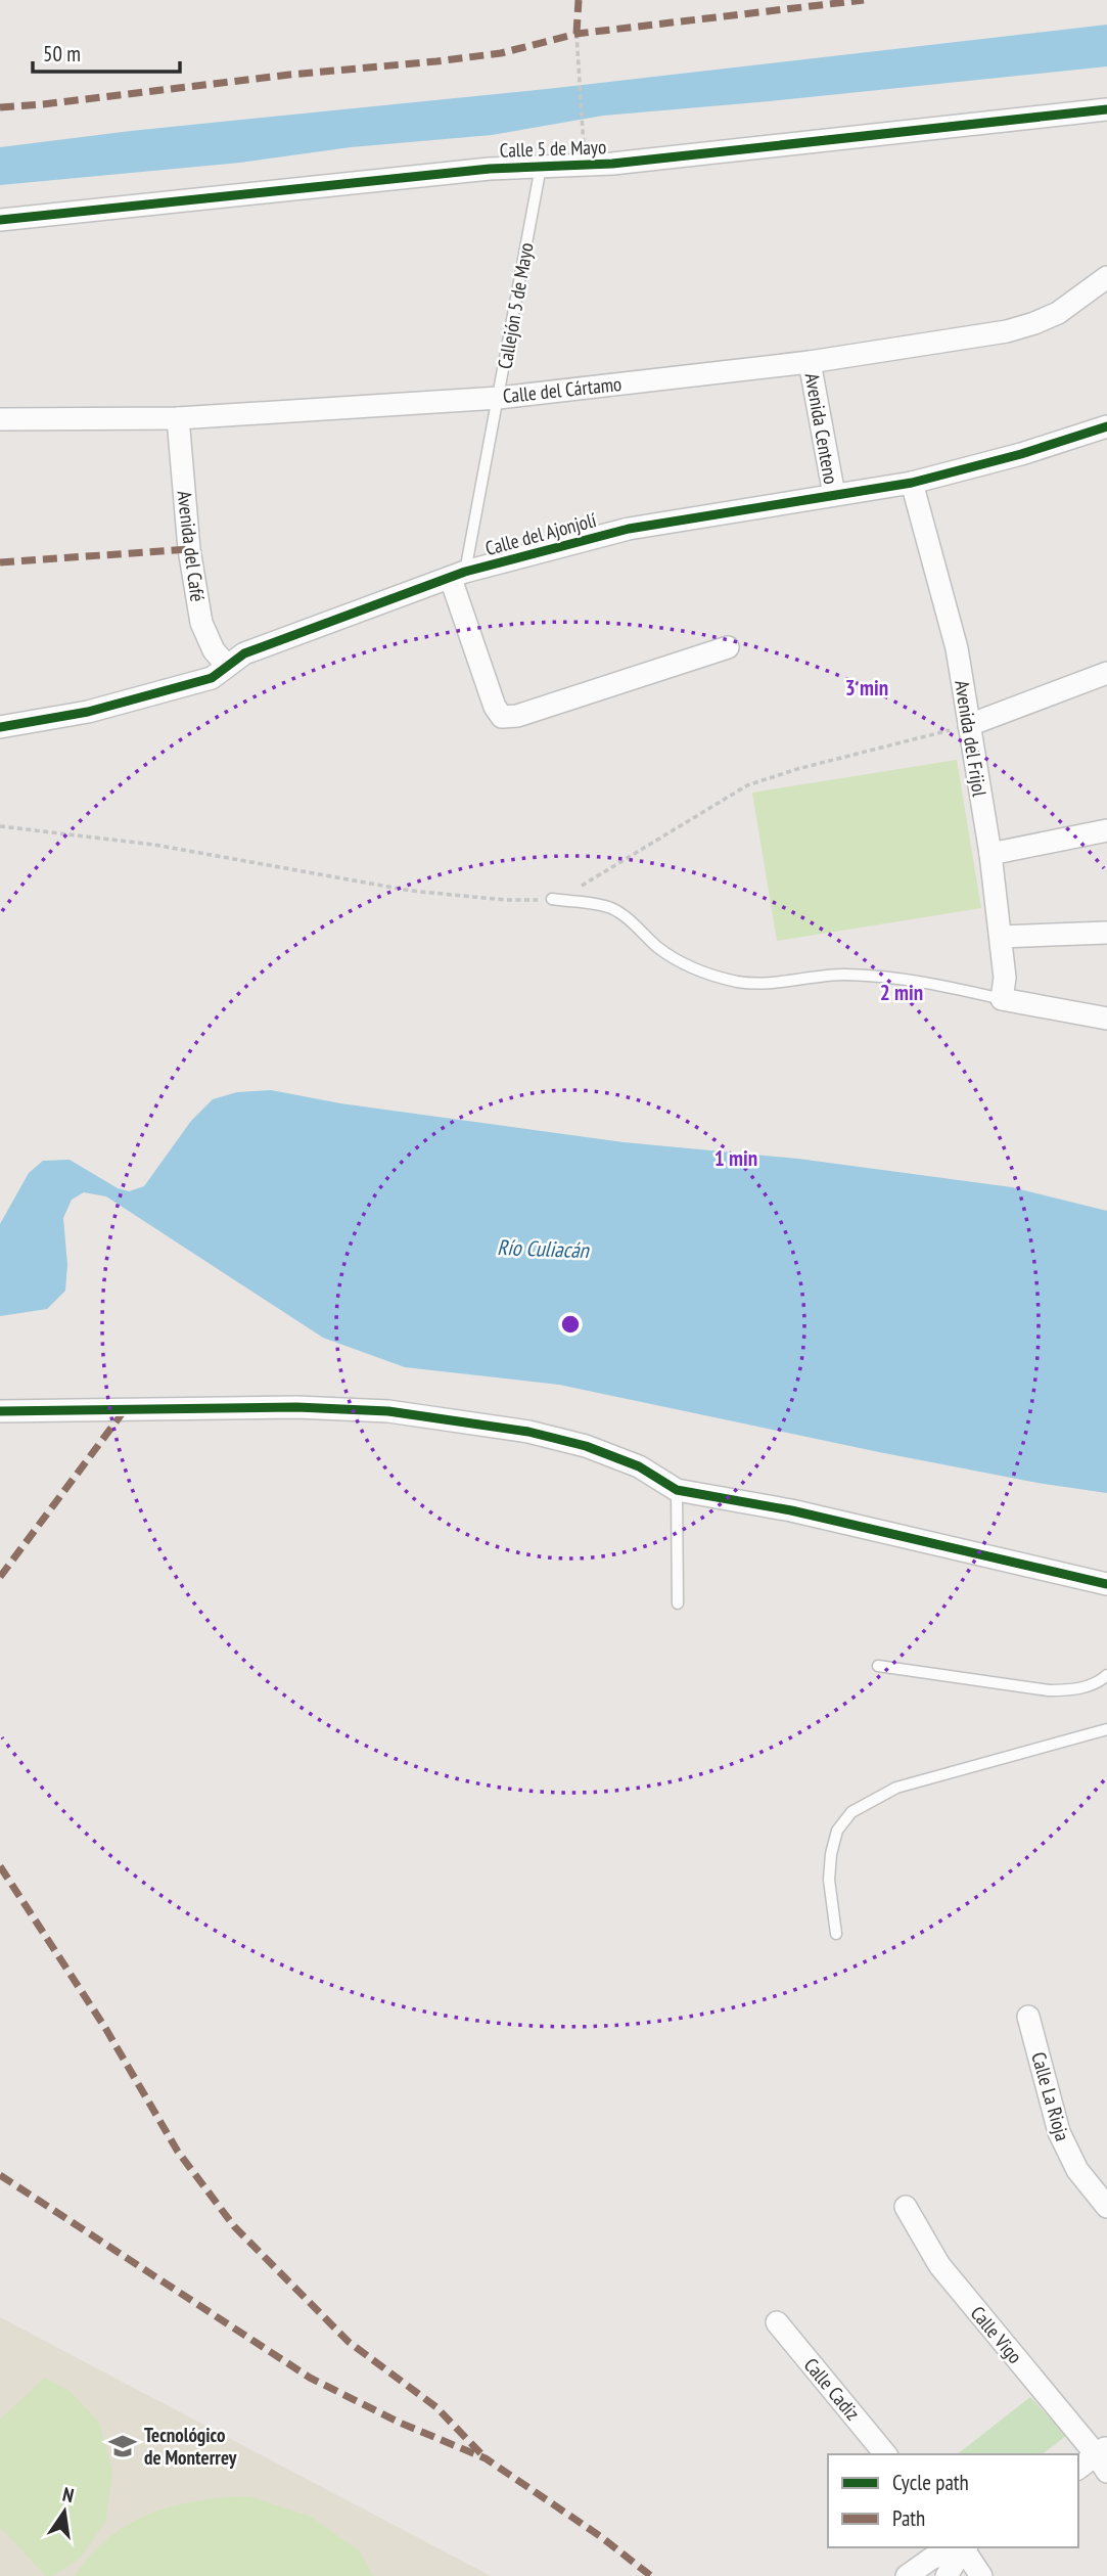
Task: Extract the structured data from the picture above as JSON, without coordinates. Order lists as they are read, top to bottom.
{
  "streets": {
    "street": [
      "Calle 5 de Mayo",
      "Calle del Cártamo",
      "Avenida Centeno",
      "Calle del Ajonjolí",
      "Avenida del Café",
      "Avenida del Frijol",
      "Calle La Rioja",
      "Calle Vigo",
      "Calle Cadiz"
    ],
    "lane": ["Callejón 5 de Mayo"]
  },
  "crossings": [
    ["Calle 5 de Mayo", "Callejón 5 de Mayo"],
    ["Callejón 5 de Mayo", "Calle del Cártamo"],
    ["Callejón 5 de Mayo", "Calle del Ajonjolí"],
    ["Calle del Cártamo", "Avenida Centeno"],
    ["Calle del Cártamo", "Avenida del Café"],
    ["Avenida Centeno", "Calle del Ajonjolí"],
    ["Calle del Ajonjolí", "Avenida del Café"],
    ["Calle del Ajonjolí", "Avenida del Frijol"]
  ],
  "water": ["Río Culiacán"],
  "places": {
    "school or university": ["Tecnológico de Monterrey"]
  },
  "legend": ["Cycle path", "Path"],
  "scale_bar": "50 m",
  "north": "top",
  "rings": ["3 min", "2 min", "1 min"]
}
